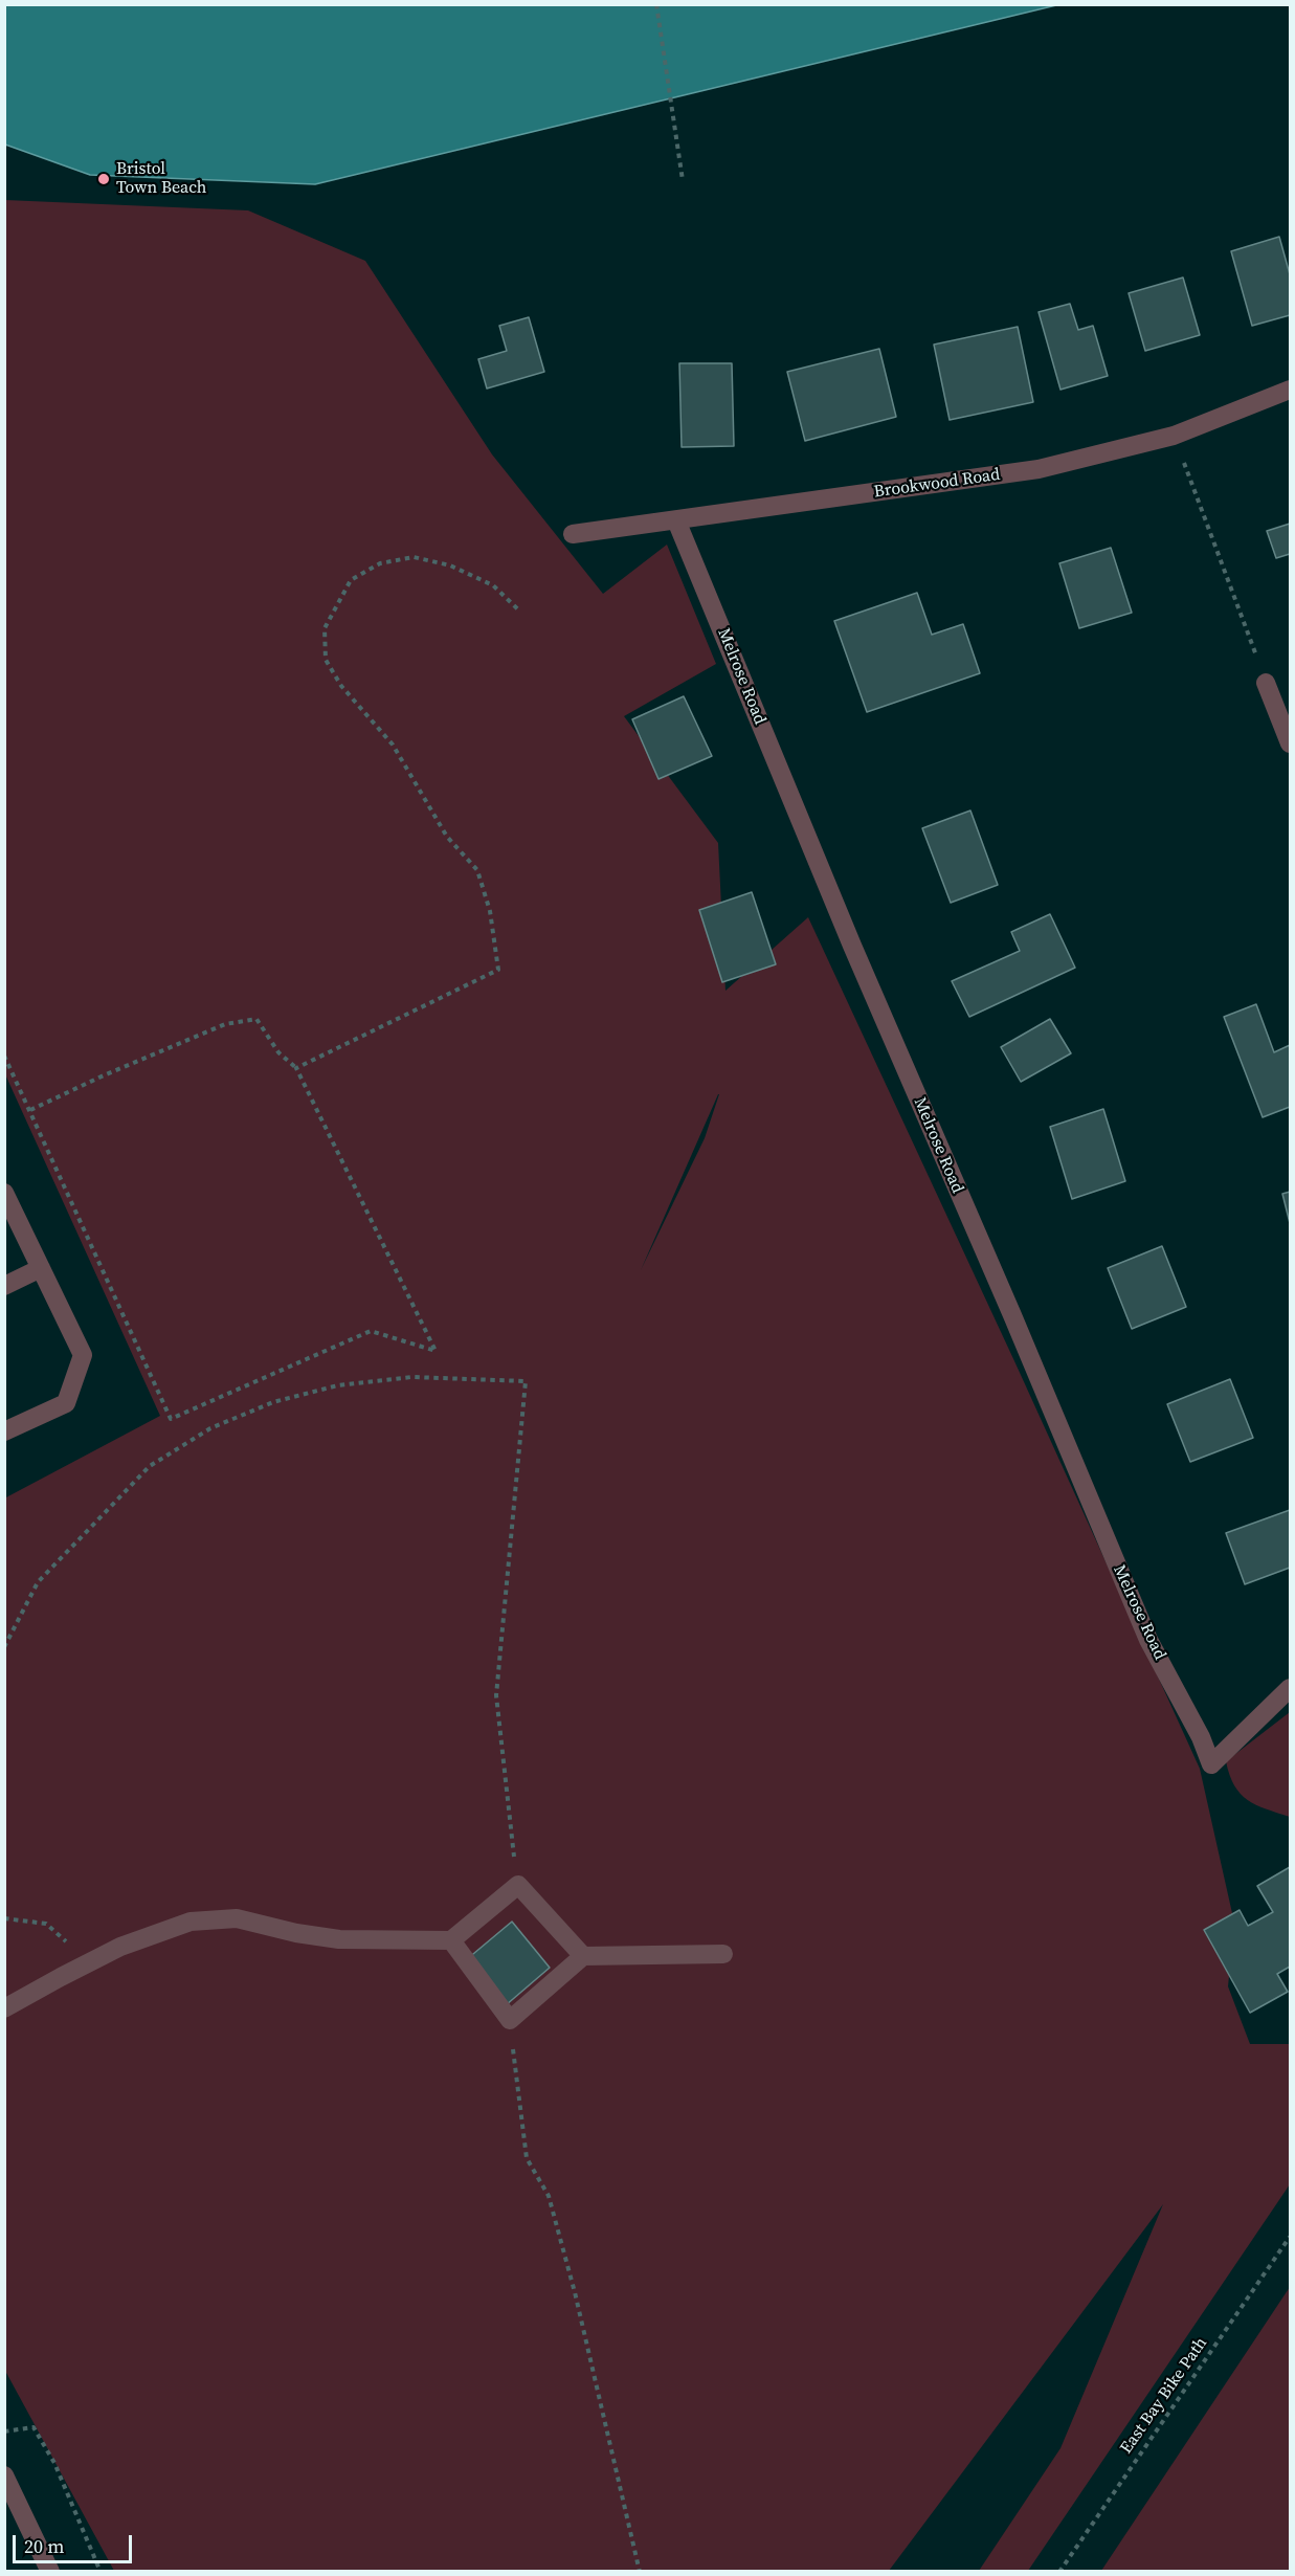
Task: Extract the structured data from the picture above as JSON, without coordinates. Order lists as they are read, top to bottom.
{
  "streets": {
    "street": ["Brookwood Road", "Melrose Road"],
    "path": ["East Bay Bike Path"]
  },
  "crossings": [
    ["Brookwood Road", "Melrose Road"]
  ],
  "places": ["Bristol Town Beach"],
  "scale_bar": "20 m"
}
